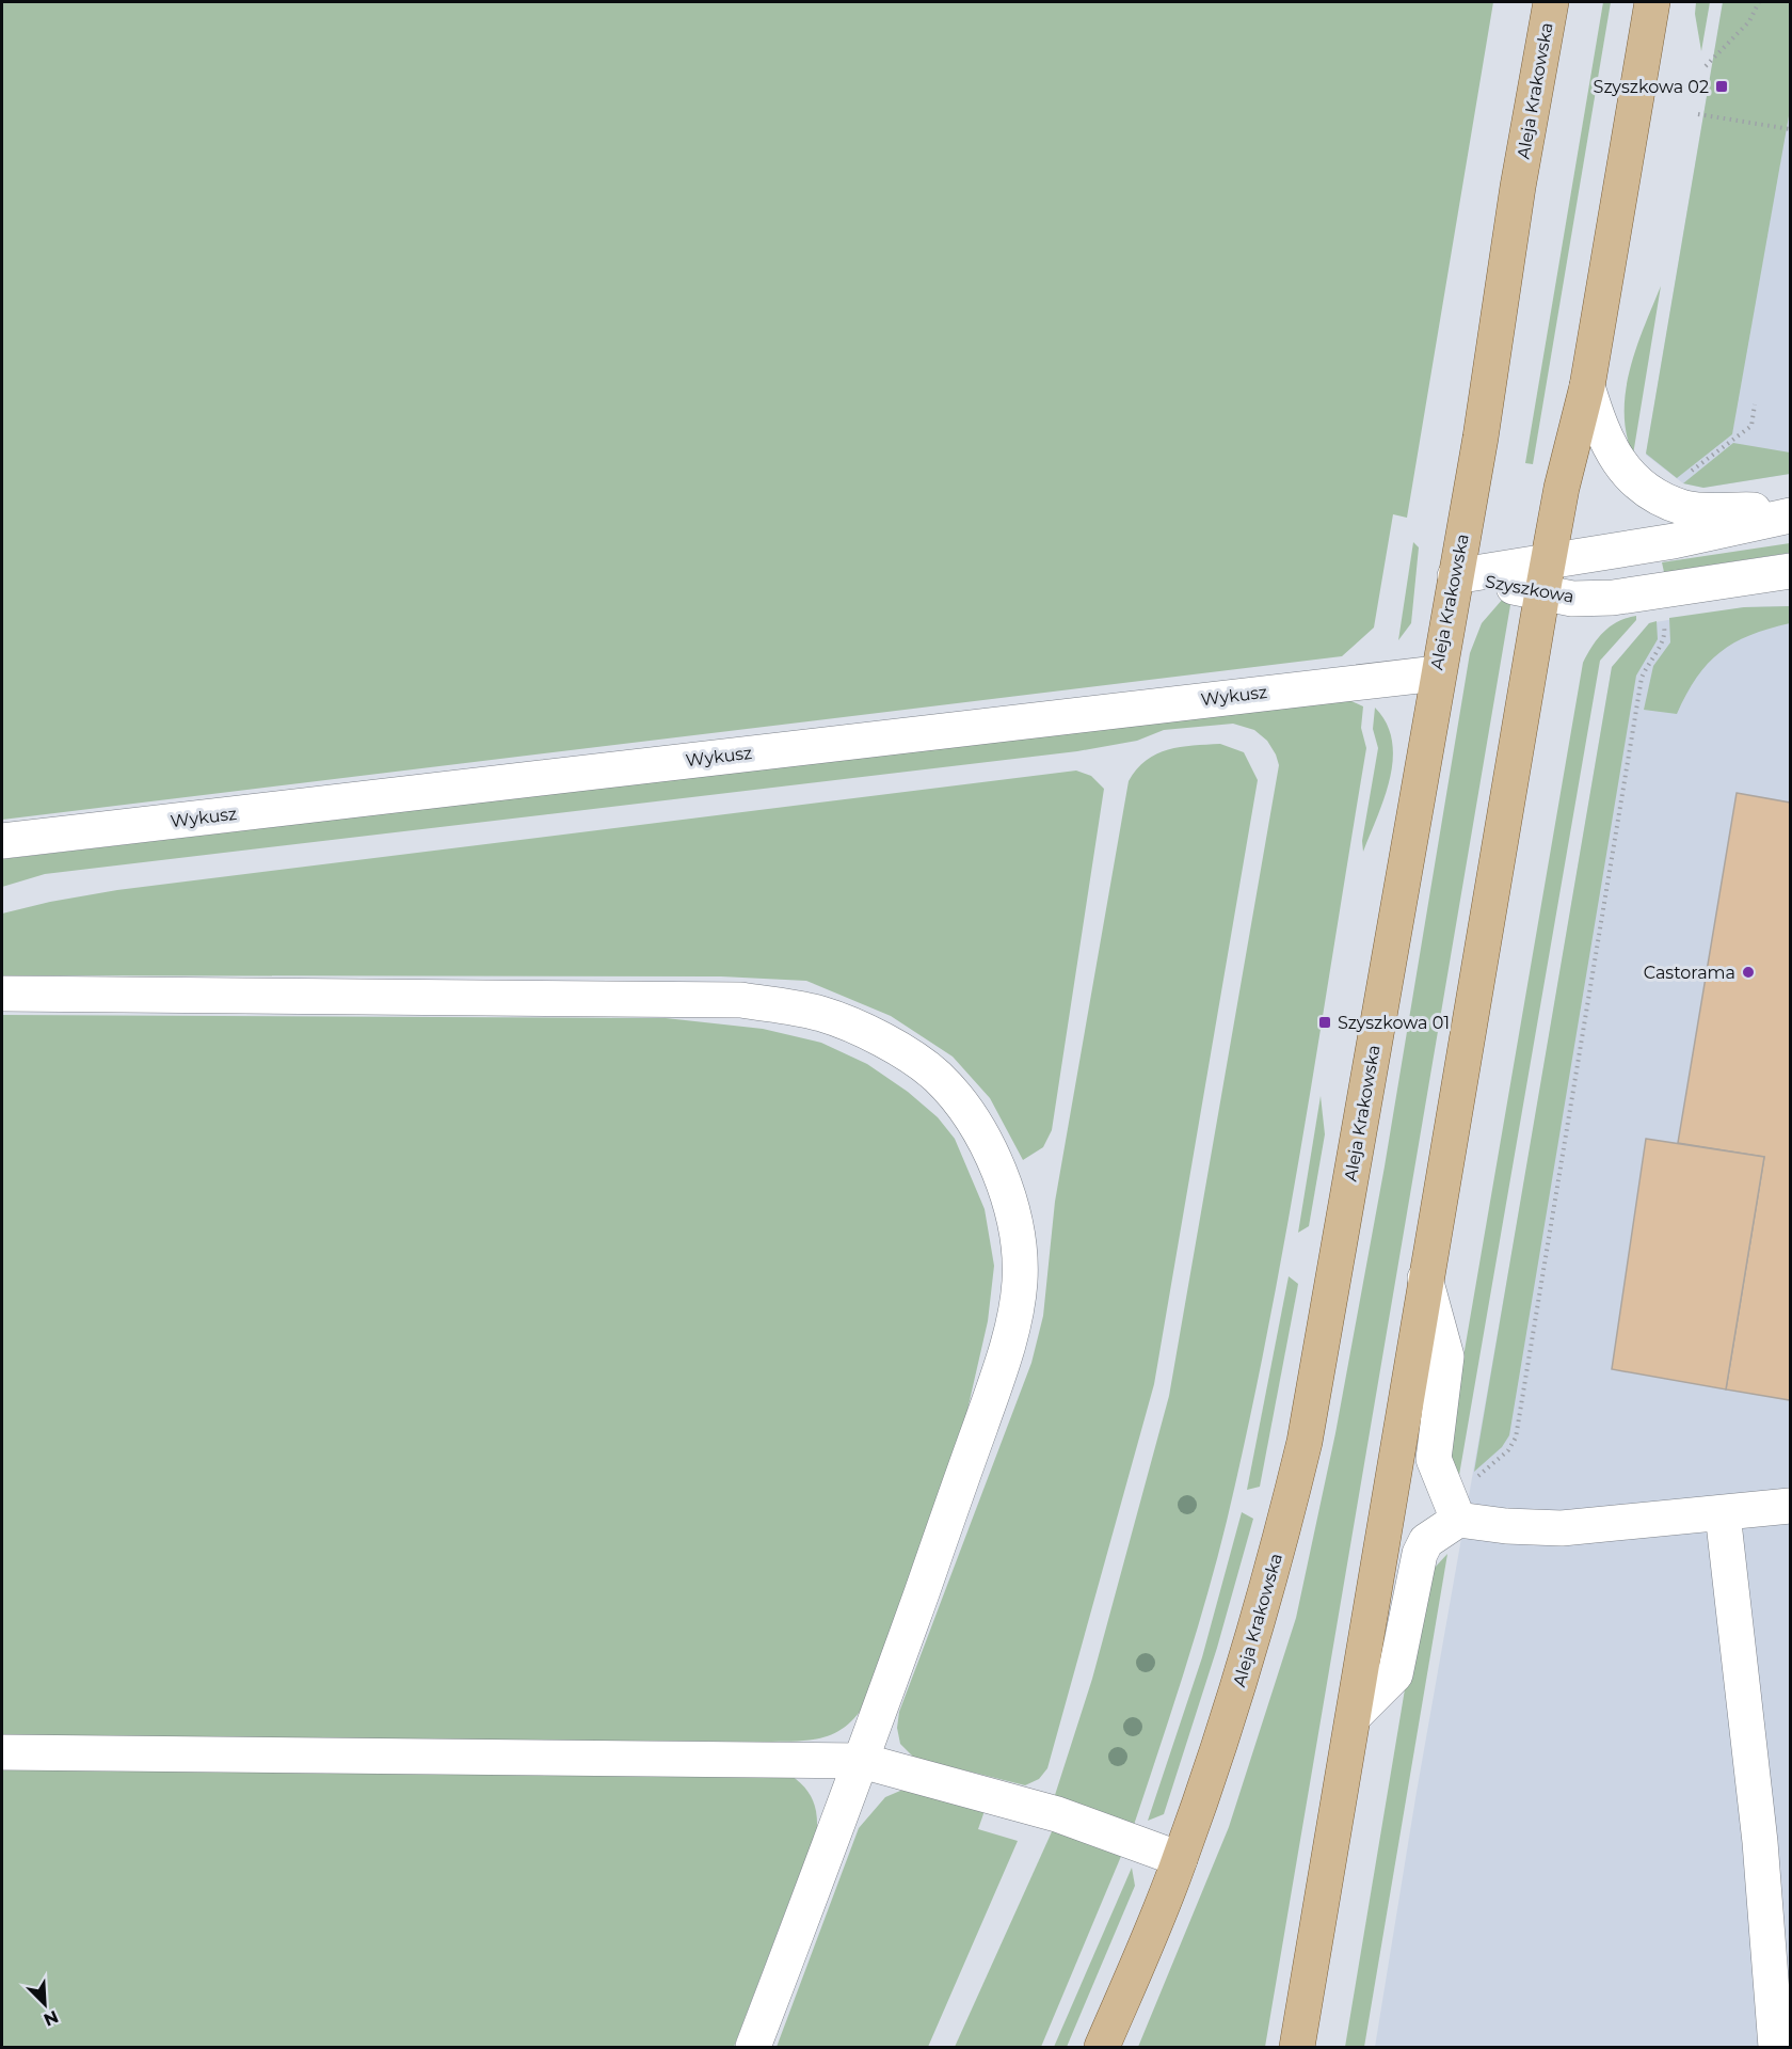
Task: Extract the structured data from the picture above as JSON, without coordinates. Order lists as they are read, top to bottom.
{
  "streets": {
    "main road": ["Aleja Krakowska"],
    "street": ["Szyszkowa", "Wykusz"]
  },
  "crossings": [
    ["Aleja Krakowska", "Szyszkowa"],
    ["Aleja Krakowska", "Wykusz"]
  ],
  "places": {
    "transit": ["Szyszkowa 02", "Szyszkowa 01"],
    "other": ["Castorama"]
  },
  "north": "bottom right"
}
